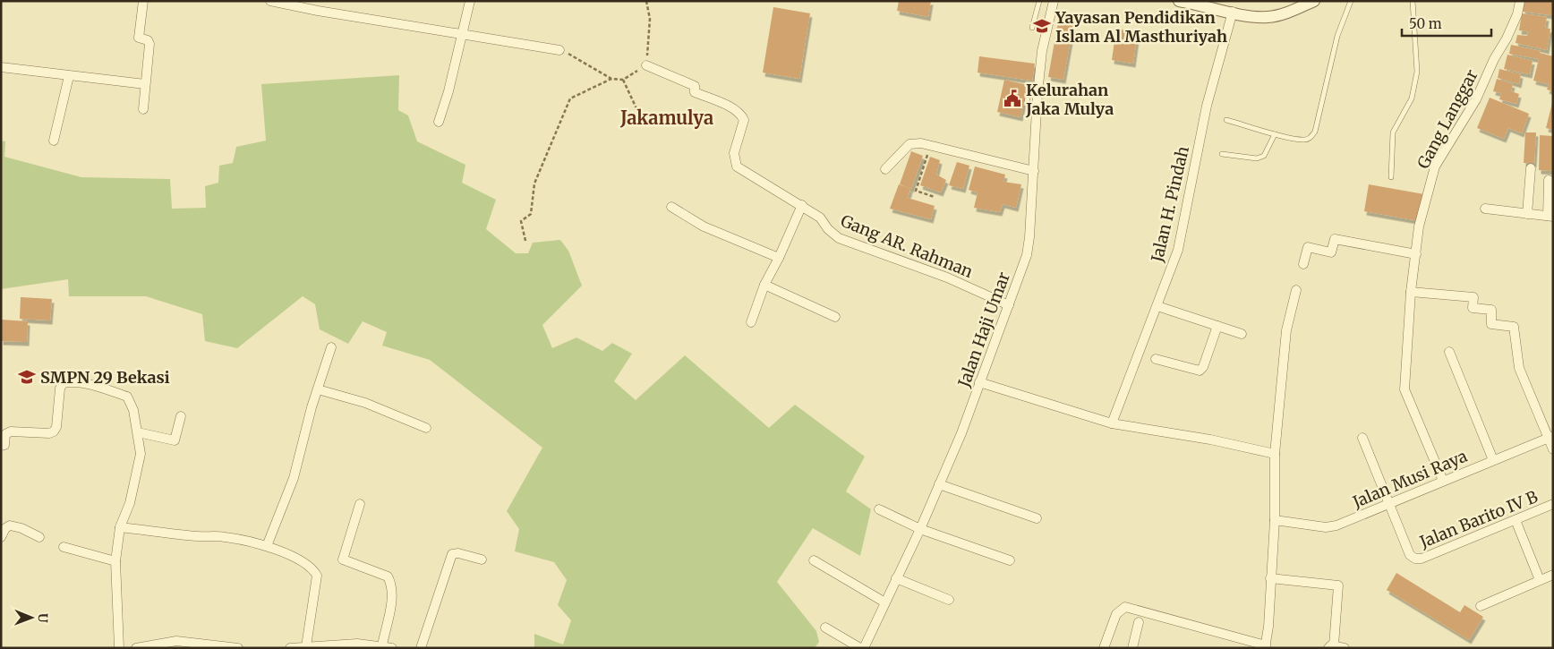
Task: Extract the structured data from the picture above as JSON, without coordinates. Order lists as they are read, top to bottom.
{
  "streets": {
    "street": [
      "Gang Langgar",
      "Jalan H. Pindah",
      "Gang AR. Rahman",
      "Jalan Haji Umar",
      "Jalan Musi Raya",
      "Jalan Barito IV B"
    ]
  },
  "crossings": [
    ["Gang Langgar", "Jalan Musi Raya"],
    ["Gang AR. Rahman", "Jalan Haji Umar"],
    ["Jalan Musi Raya", "Jalan Barito IV B"]
  ],
  "districts": ["Jakamulya"],
  "places": {
    "school or university": ["Yayasan Pendidikan Islam Al Masthuriyah", "SMPN 29 Bekasi"],
    "public building": ["Kelurahan Jaka Mulya"]
  },
  "scale_bar": "50 m",
  "north": "right"
}
